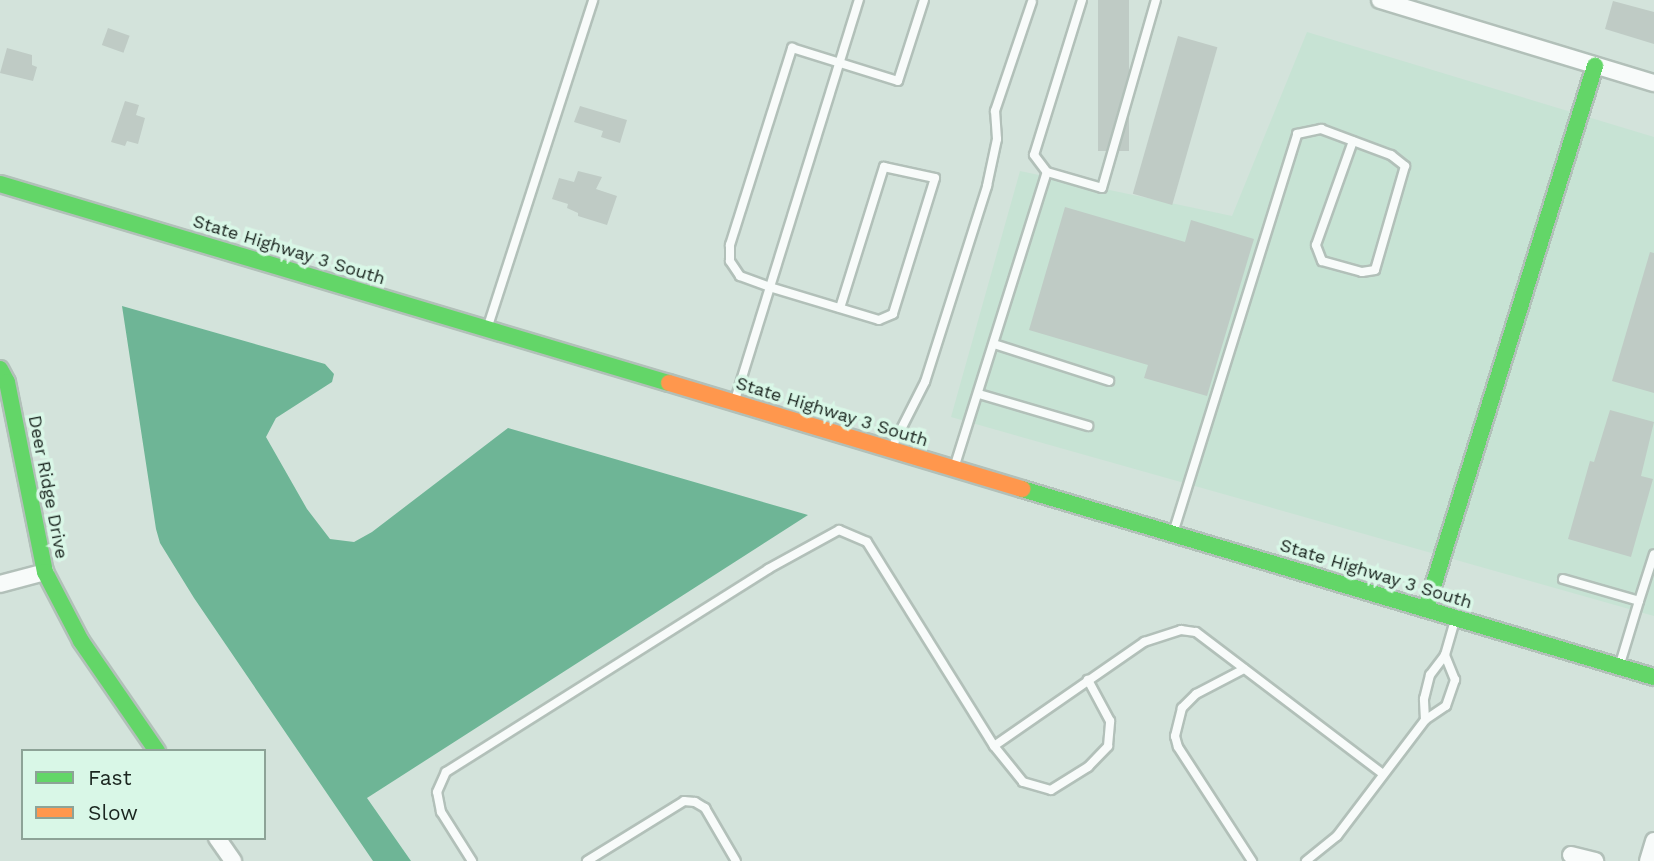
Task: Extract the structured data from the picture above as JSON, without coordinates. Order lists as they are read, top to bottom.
{
  "streets": {
    "main road": ["State Highway 3 South", "Deer Ridge Drive"]
  },
  "legend": ["Fast", "Slow"]
}
